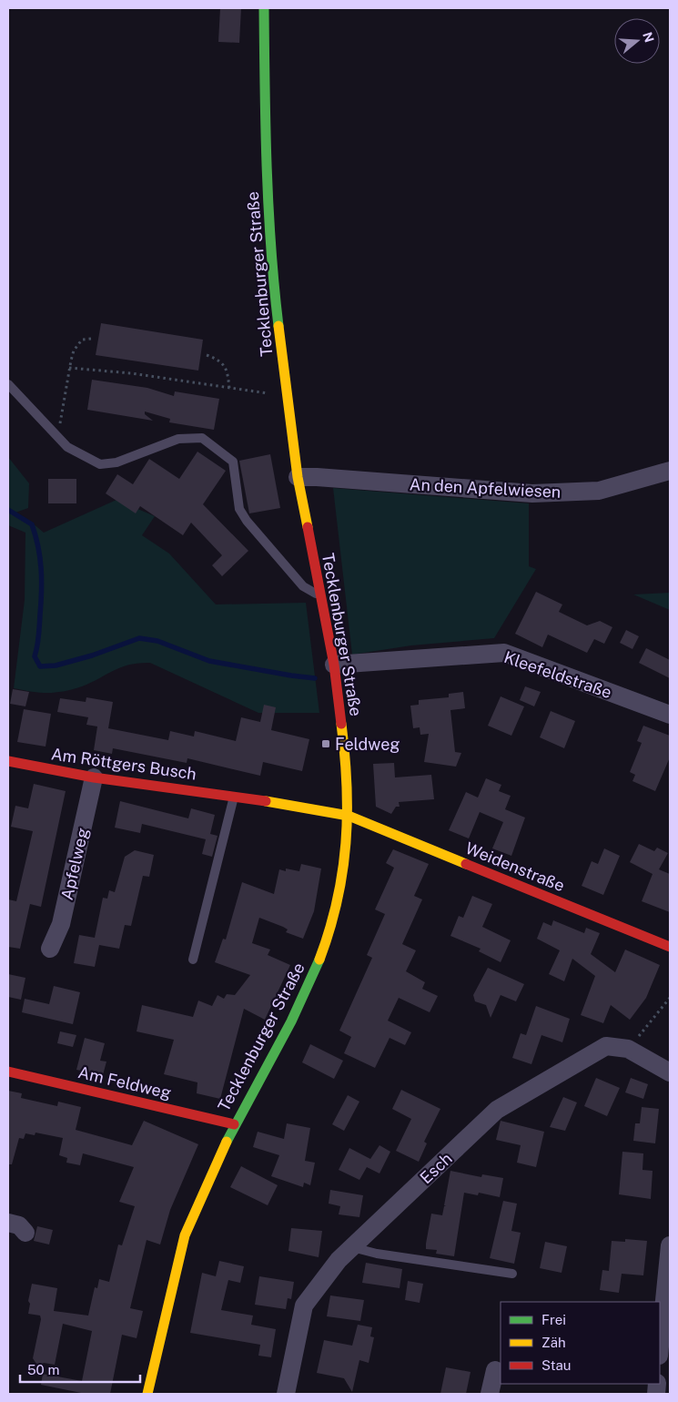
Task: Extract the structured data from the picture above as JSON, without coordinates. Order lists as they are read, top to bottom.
{
  "streets": {
    "street": [
      "Tecklenburger Straße",
      "An den Apfelwiesen",
      "Kleefeldstraße",
      "Am Röttgers Busch",
      "Apfelweg",
      "Weidenstraße",
      "Am Feldweg",
      "Esch"
    ]
  },
  "crossings": [
    ["Tecklenburger Straße", "An den Apfelwiesen"],
    ["Tecklenburger Straße", "Kleefeldstraße"],
    ["Tecklenburger Straße", "Am Röttgers Busch"],
    ["Tecklenburger Straße", "Weidenstraße"],
    ["Tecklenburger Straße", "Am Feldweg"],
    ["Am Röttgers Busch", "Apfelweg"],
    ["Am Röttgers Busch", "Weidenstraße"]
  ],
  "places": {
    "transit": ["Feldweg"]
  },
  "legend": ["Frei", "Zäh", "Stau"],
  "scale_bar": "50 m",
  "north": "right"
}
